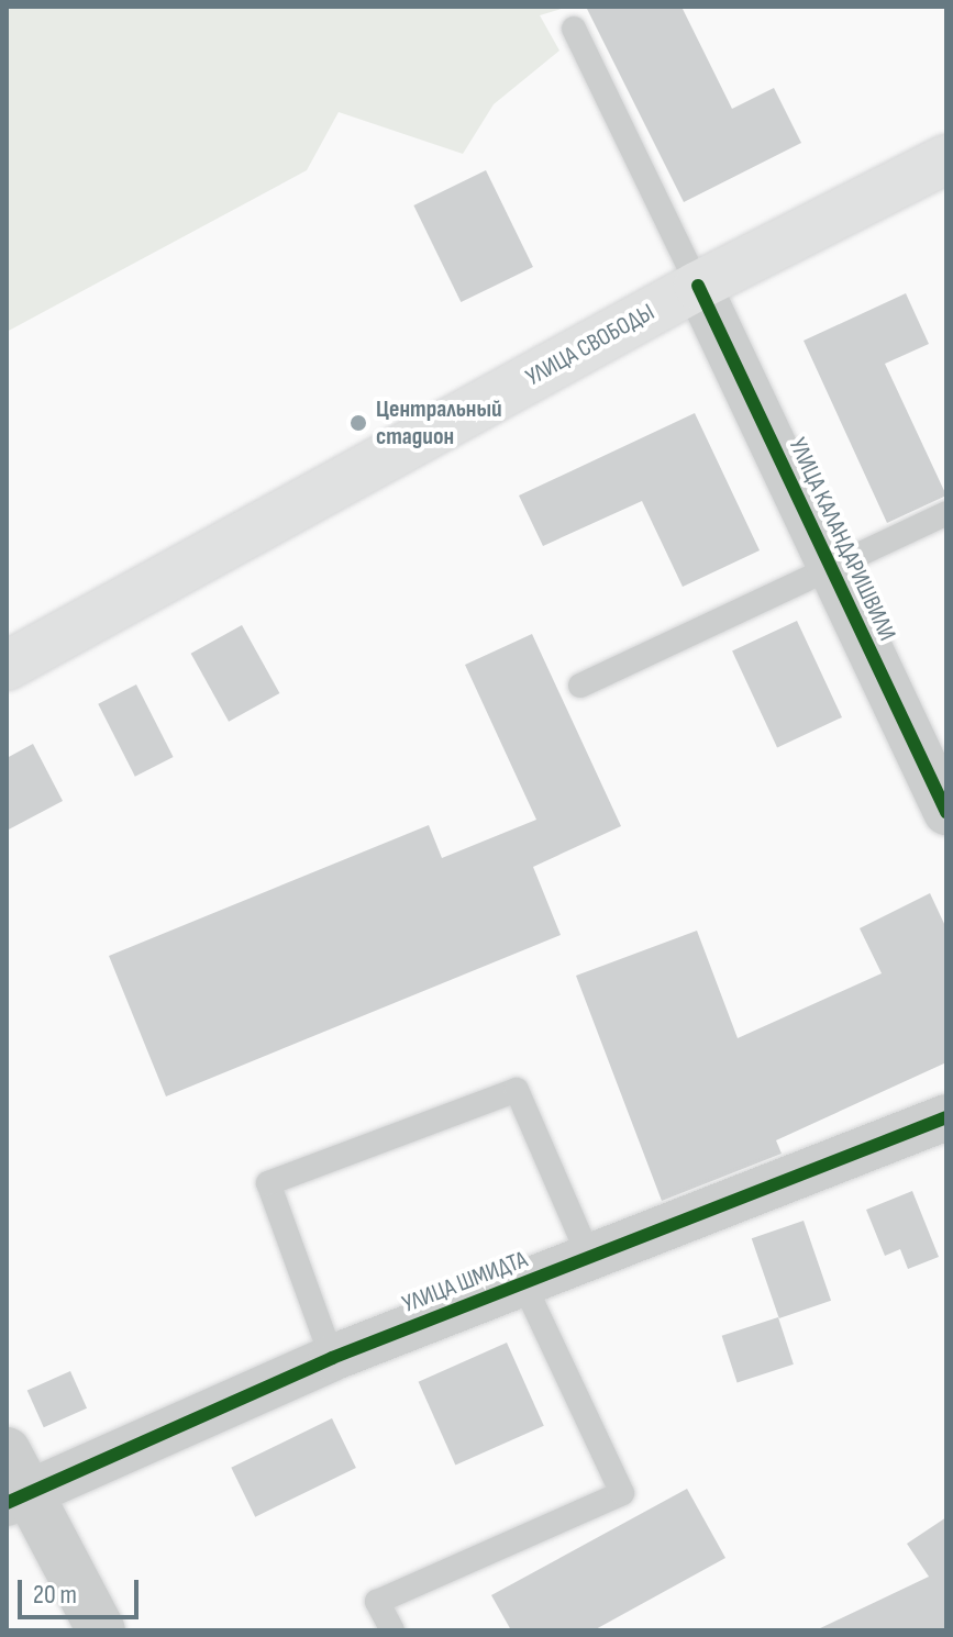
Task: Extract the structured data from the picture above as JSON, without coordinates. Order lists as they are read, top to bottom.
{
  "streets": {
    "main road": ["УЛИЦА СВОБОДЫ"],
    "street": ["УЛИЦА КАЛАНДАРИШВИЛИ", "УЛИЦА ШМИДТА"]
  },
  "crossings": [
    ["УЛИЦА СВОБОДЫ", "УЛИЦА КАЛАНДАРИШВИЛИ"]
  ],
  "places": ["Центральный стадион"],
  "scale_bar": "20 m"
}
